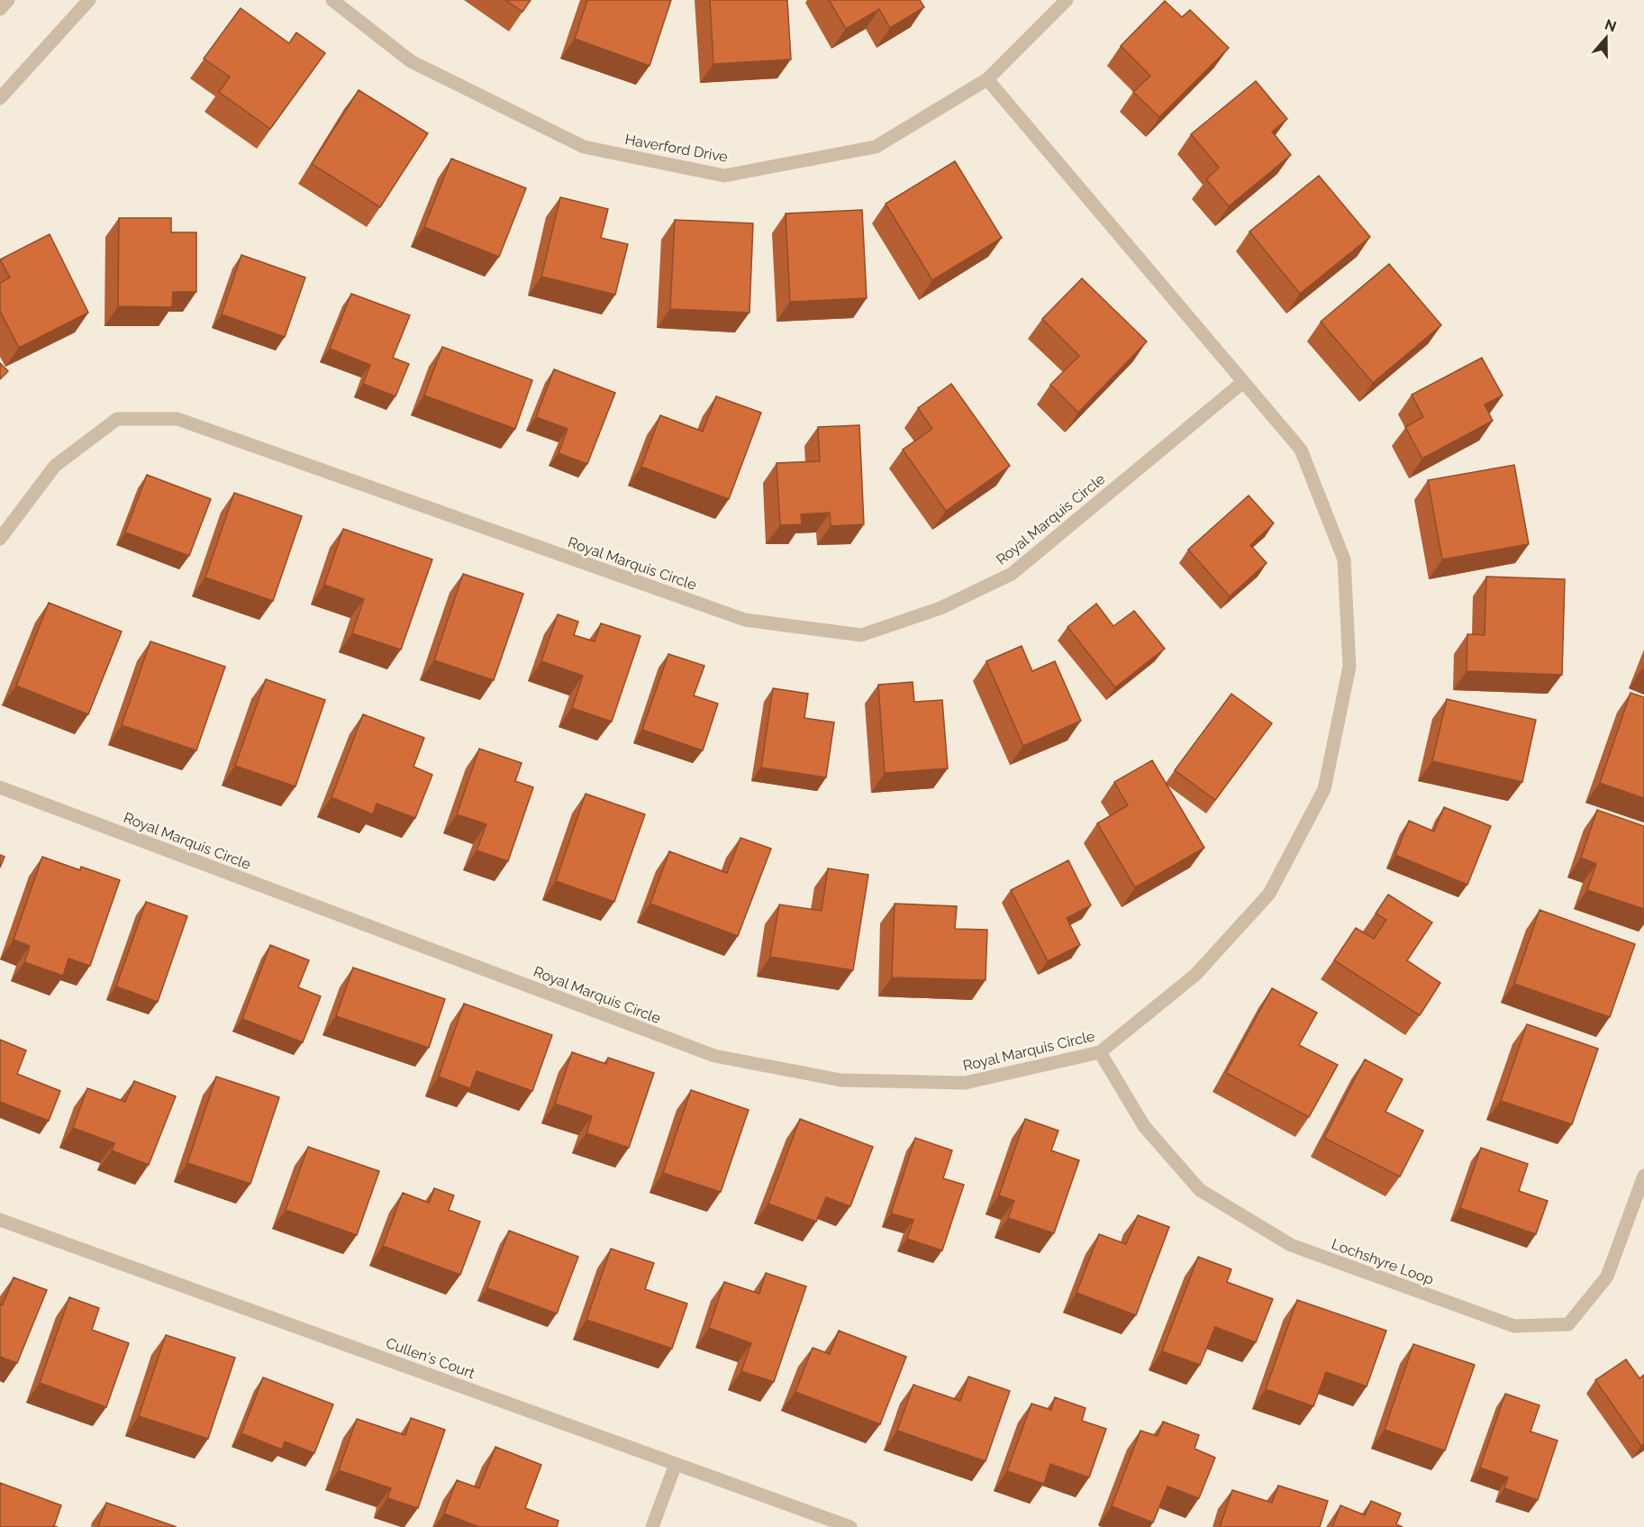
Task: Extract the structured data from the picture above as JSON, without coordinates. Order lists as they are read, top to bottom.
{
  "streets": {
    "street": [
      "Haverford Drive",
      "Royal Marquis Circle",
      "Lochshyre Loop",
      "Cullen's Court"
    ]
  },
  "crossings": [
    ["Haverford Drive", "Royal Marquis Circle"],
    ["Royal Marquis Circle", "Lochshyre Loop"]
  ],
  "north": "top"
}
